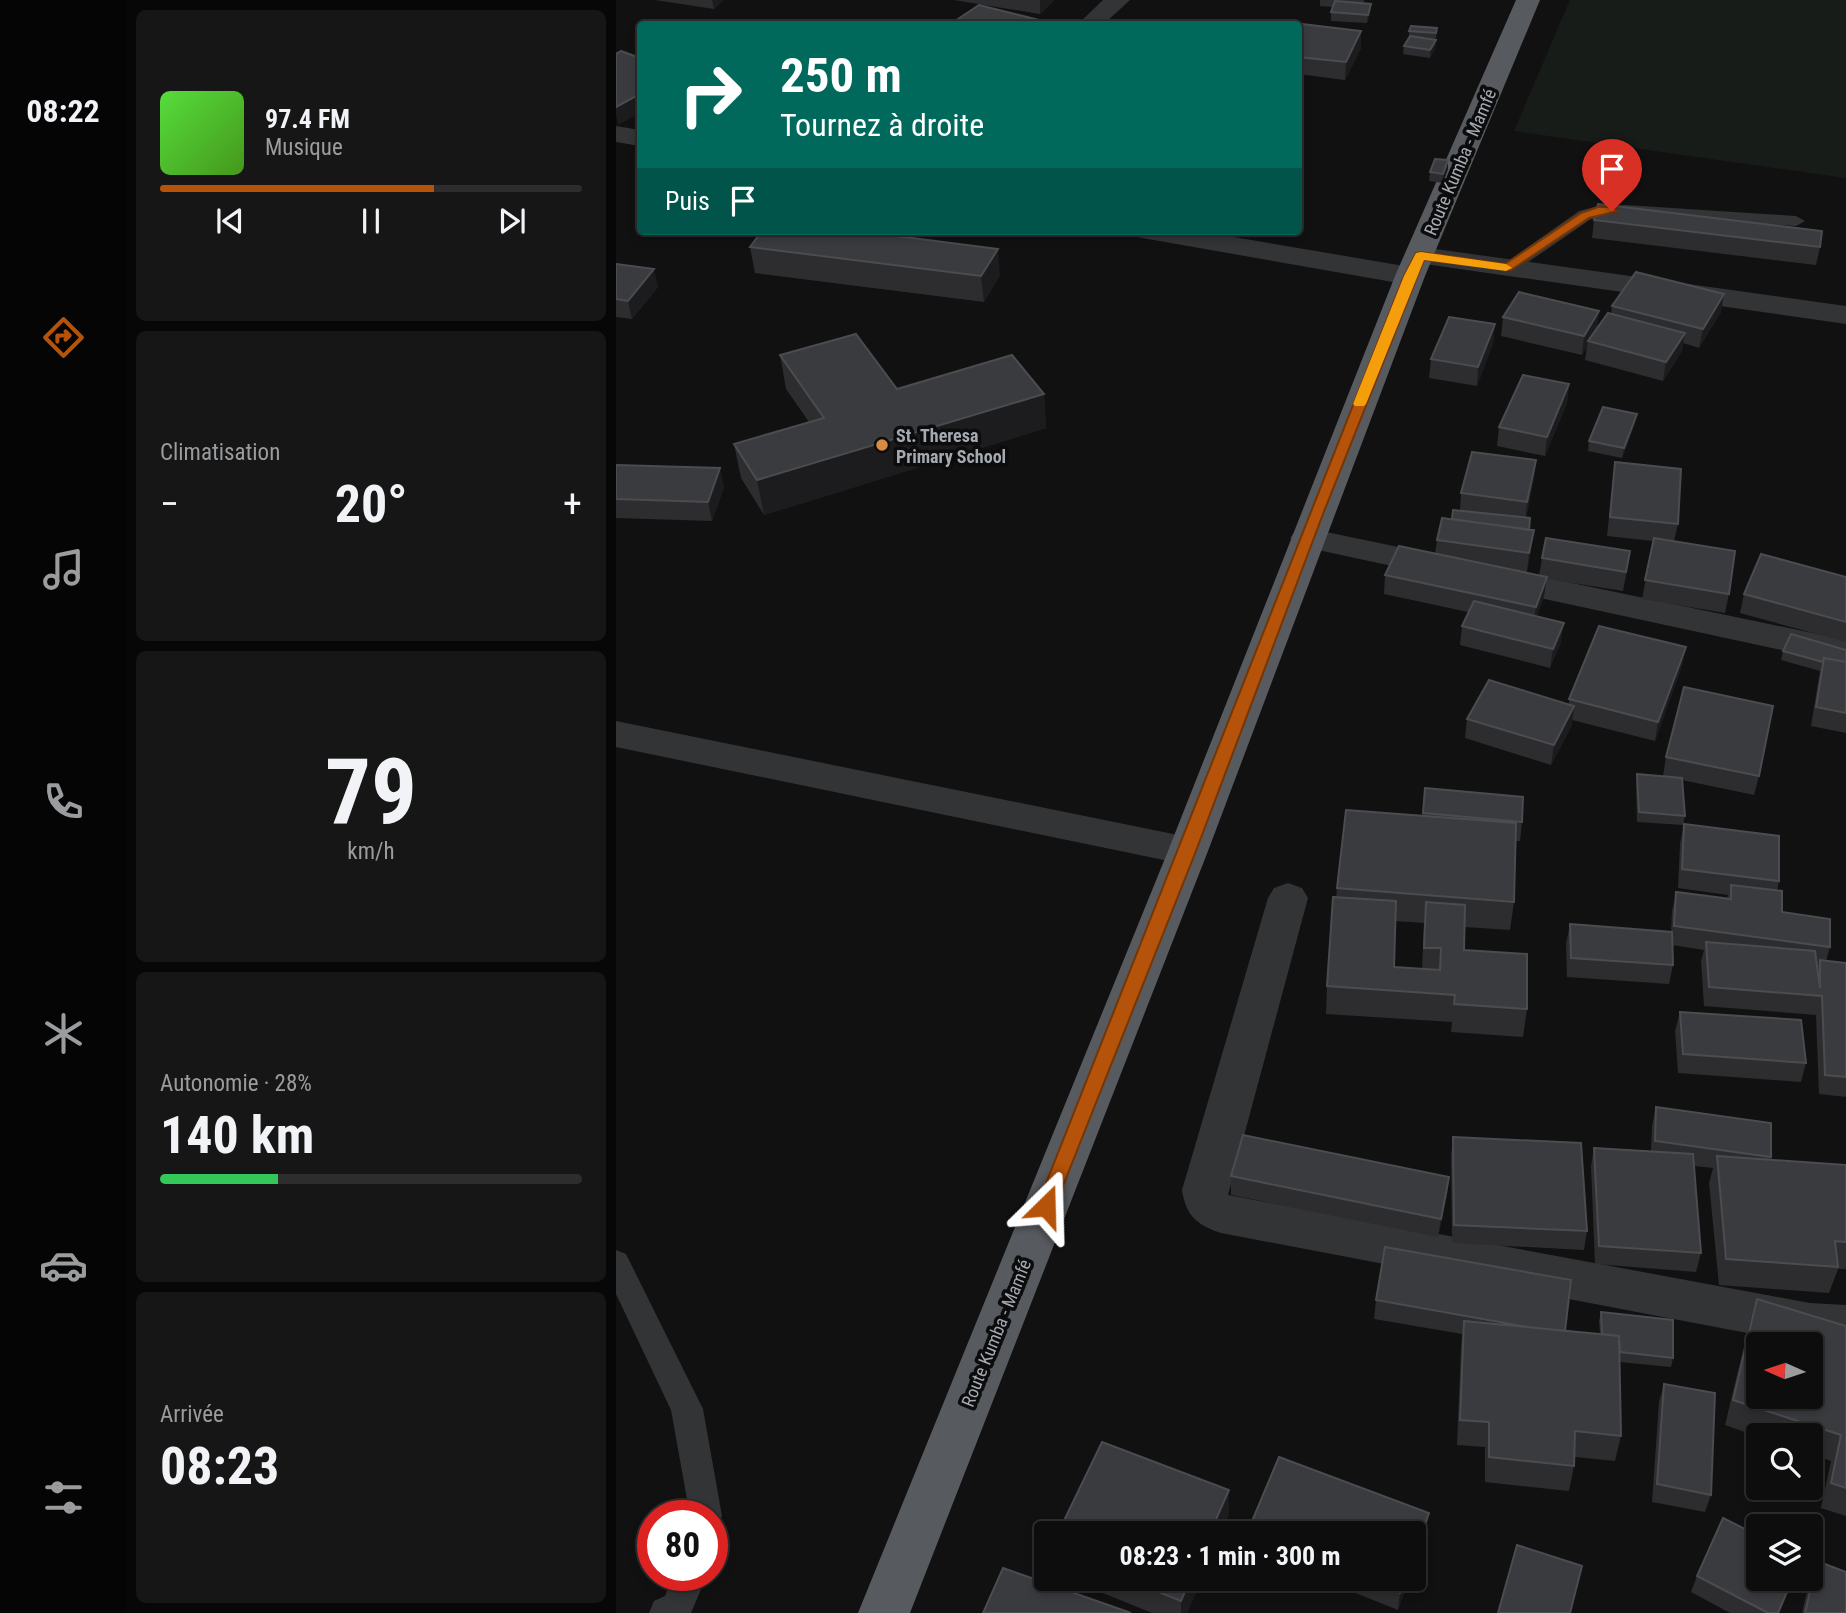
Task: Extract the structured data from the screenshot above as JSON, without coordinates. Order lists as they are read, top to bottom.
{
  "streets": {
    "highway": ["Route Kumba - Mamfé"]
  },
  "places": ["St. Theresa Primary School"],
  "north": "left",
  "page": {
    "tabs": "08:22",
    "turn": ["250 m", "Tournez à droite"],
    "song": ["97.4 FM", "Musique"],
    "then": "Puis",
    "tile": [
      "Climatisation",
      ["79", "km/h"],
      ["Autonomie · 28%", "140 km"],
      ["Arrivée", "08:23"]
    ],
    "heat": ["−", "20°", "+"],
    "limit": "80",
    "trip": "08:23 · 1 min · 300 m"
  }
}
